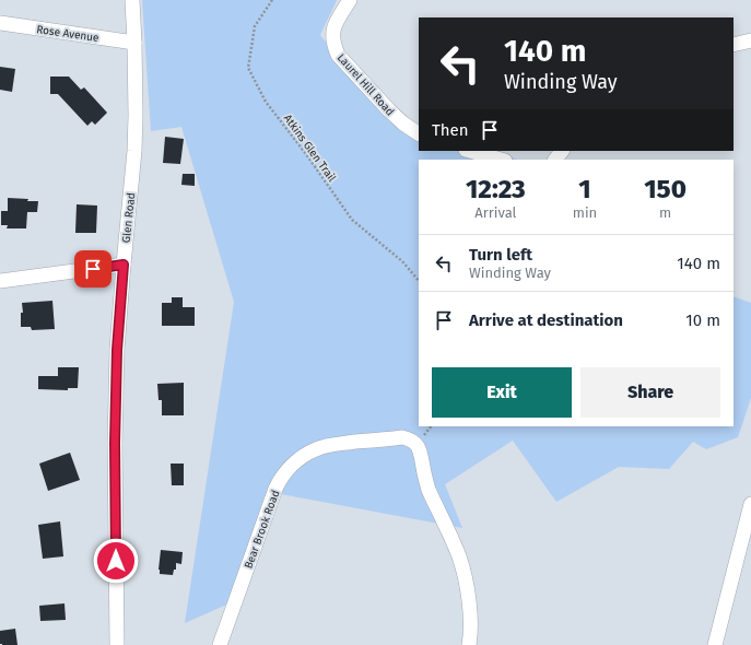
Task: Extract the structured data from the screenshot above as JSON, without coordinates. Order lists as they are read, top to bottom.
{
  "streets": {
    "street": [
      "Rose Avenue",
      "Laurel Hill Road",
      "Glen Road",
      "Bear Brook Road"
    ],
    "path": ["Atkins Glen Trail"]
  },
  "crossings": [
    ["Rose Avenue", "Glen Road"]
  ],
  "page": {
    "turn": ["140 m", "Winding Way"],
    "then": "Then",
    "eta": [
      "12:23",
      "Arrival",
      "1",
      "min",
      "150",
      "m"
    ],
    "list": [
      {
        "name": "Turn left",
        "note": "Winding Way",
        "value": "140 m"
      },
      {
        "name": "Arrive at destination",
        "value": "10 m"
      }
    ],
    "buttons": ["Exit", "Share"]
  }
}
